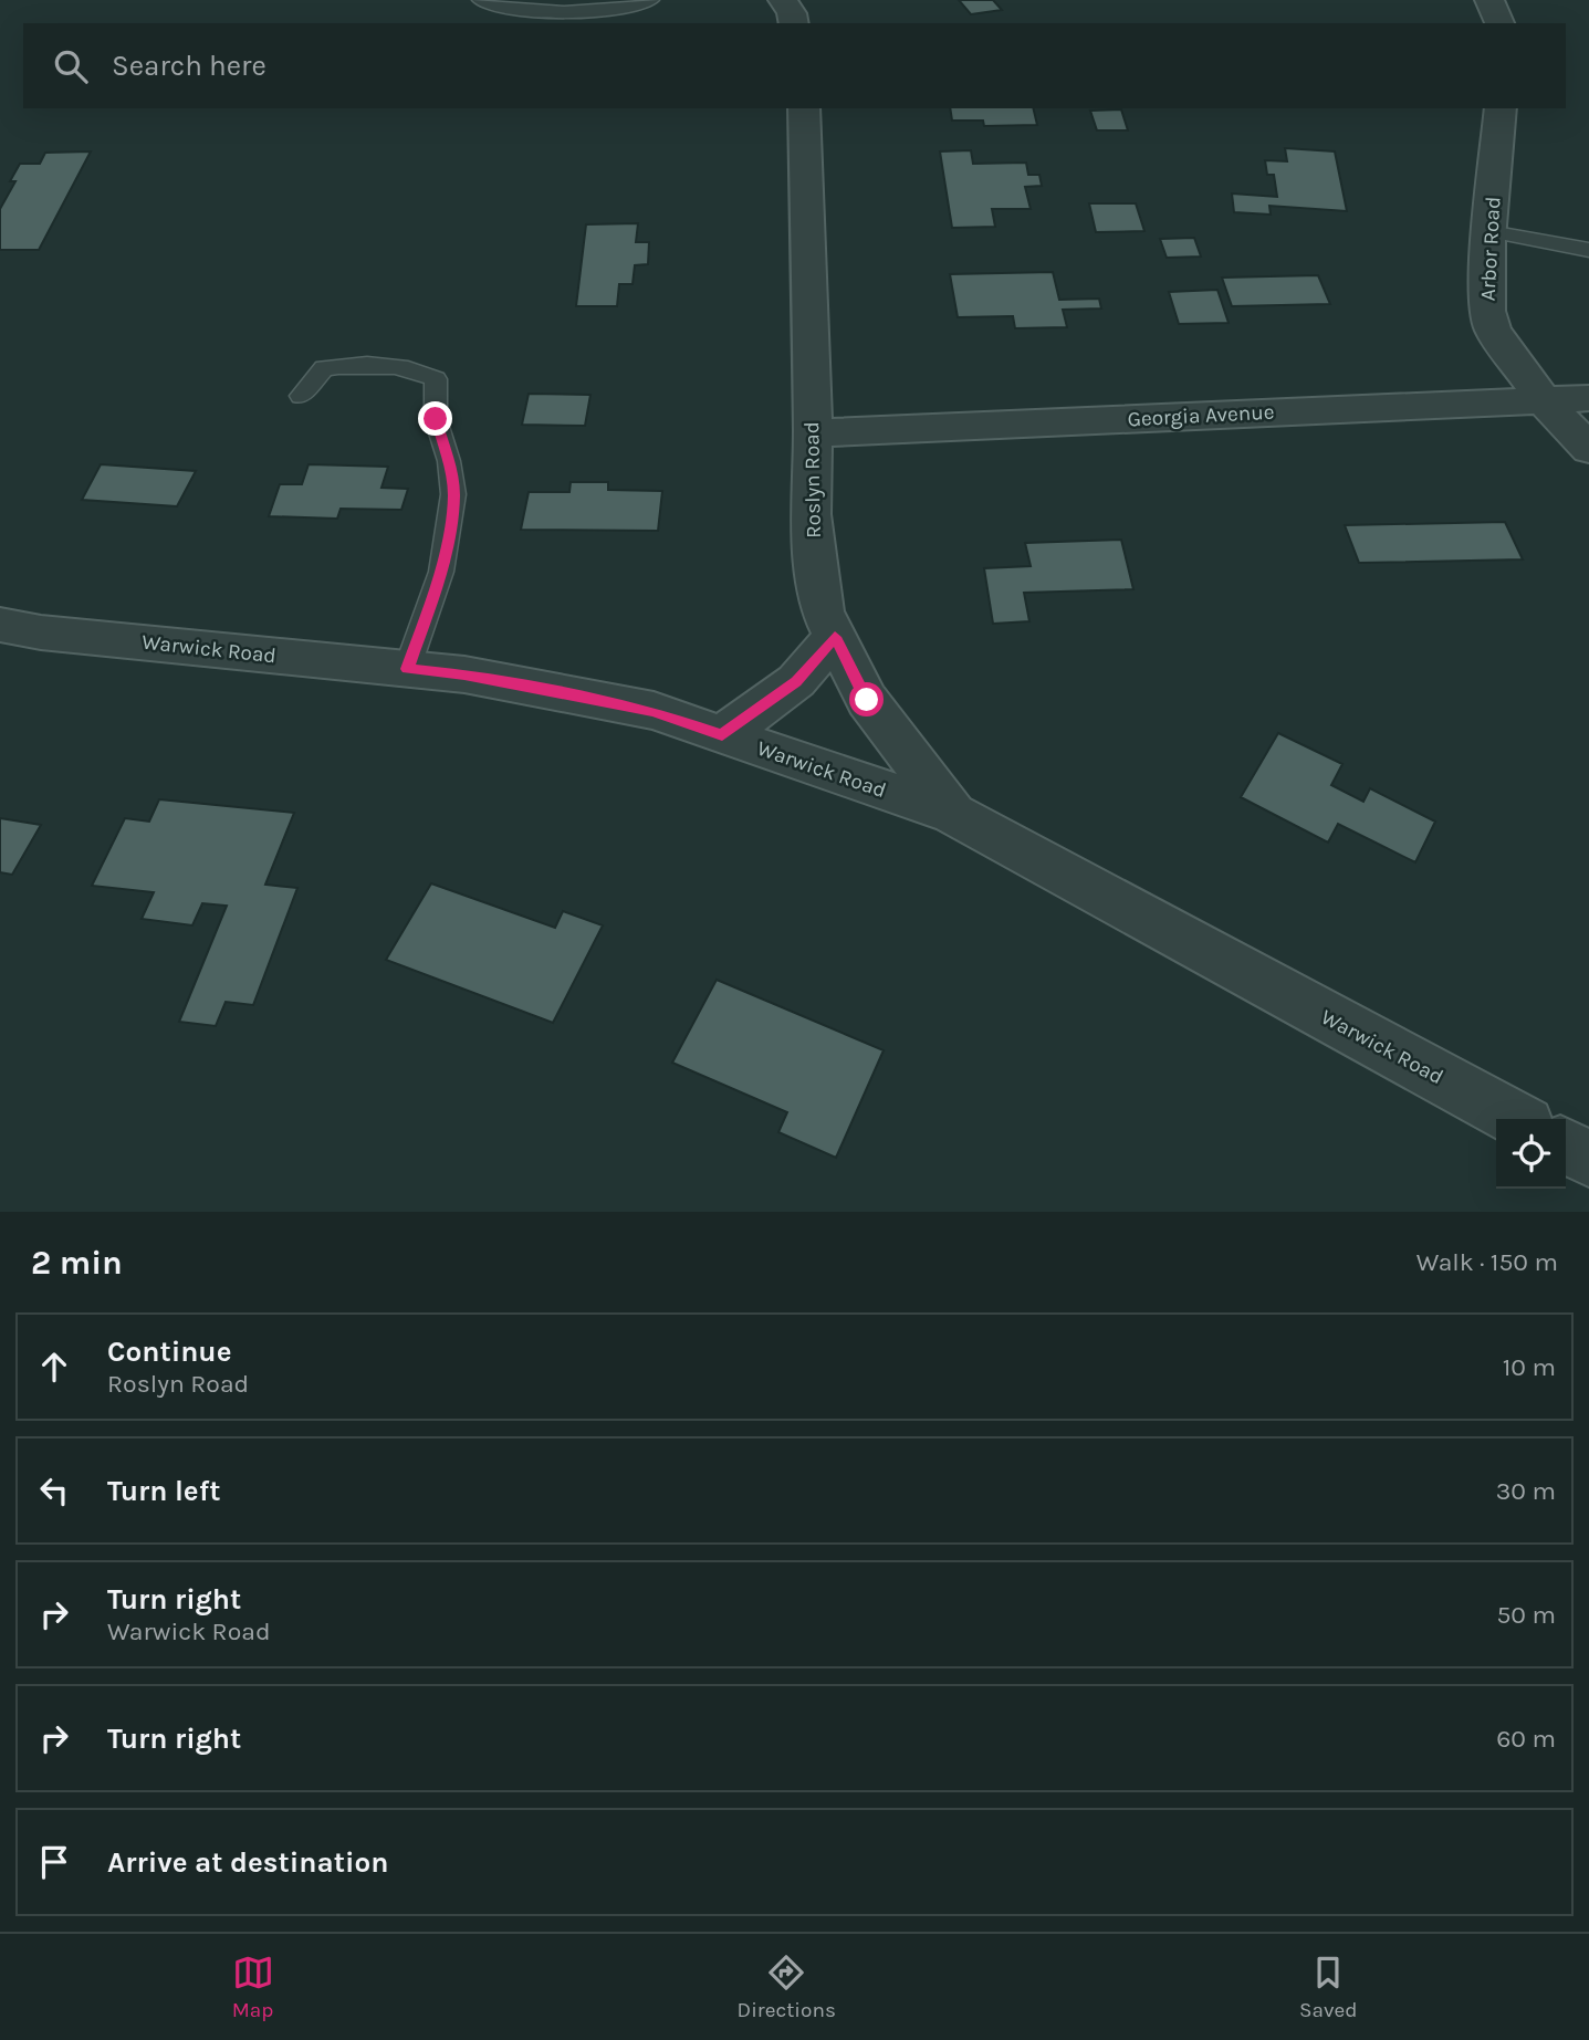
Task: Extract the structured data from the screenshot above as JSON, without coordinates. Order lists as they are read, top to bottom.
{
  "streets": {
    "street": [
      "Arbor Road",
      "Georgia Avenue",
      "Roslyn Road",
      "Warwick Road"
    ]
  },
  "crossings": [
    ["Arbor Road", "Georgia Avenue"],
    ["Georgia Avenue", "Roslyn Road"],
    ["Roslyn Road", "Warwick Road"]
  ],
  "page": {
    "search": "Search here",
    "heading": ["2 min", "Walk · 150 m"],
    "list": [
      ["Continue", "Roslyn Road", "10 m"],
      ["Turn left", "30 m"],
      ["Turn right", "Warwick Road", "50 m"],
      ["Turn right", "60 m"],
      "Arrive at destination"
    ],
    "nav": ["Map", "Directions", "Saved"]
  }
}
